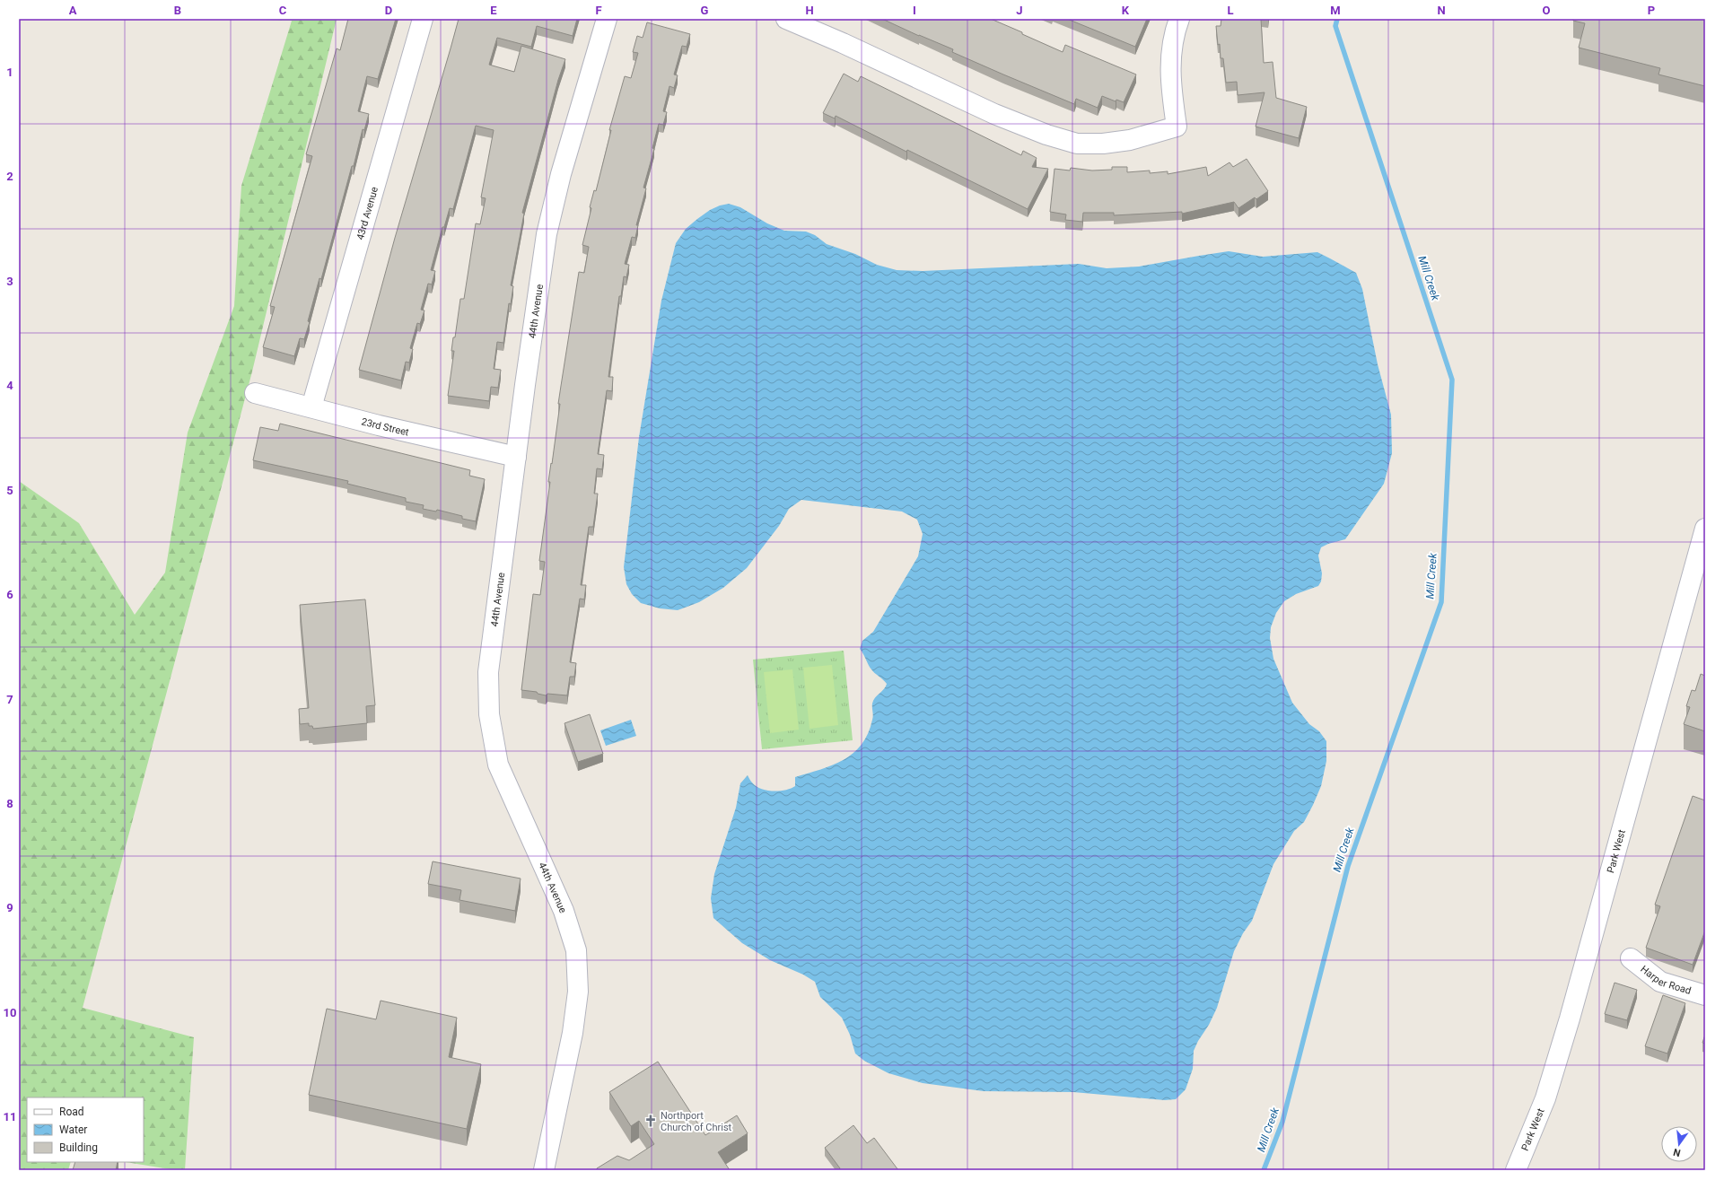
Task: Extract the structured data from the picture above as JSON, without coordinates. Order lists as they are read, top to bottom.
{
  "streets": {
    "street": [
      "43rd Avenue",
      "44th Avenue",
      "23rd Street",
      "Park West",
      "Harper Road"
    ]
  },
  "crossings": [
    ["43rd Avenue", "23rd Street"],
    ["44th Avenue", "23rd Street"]
  ],
  "water": ["Mill Creek"],
  "places": {
    "church": ["Northport Church of Christ"]
  },
  "legend": ["Road", "Water", "Building"],
  "north": "bottom",
  "grid": {
    "columns": [
      "A",
      "B",
      "C",
      "D",
      "E",
      "F",
      "G",
      "H",
      "I",
      "J",
      "K",
      "L",
      "M",
      "N",
      "O",
      "P"
    ],
    "rows": [
      "1",
      "2",
      "3",
      "4",
      "5",
      "6",
      "7",
      "8",
      "9",
      "10",
      "11"
    ]
  }
}
